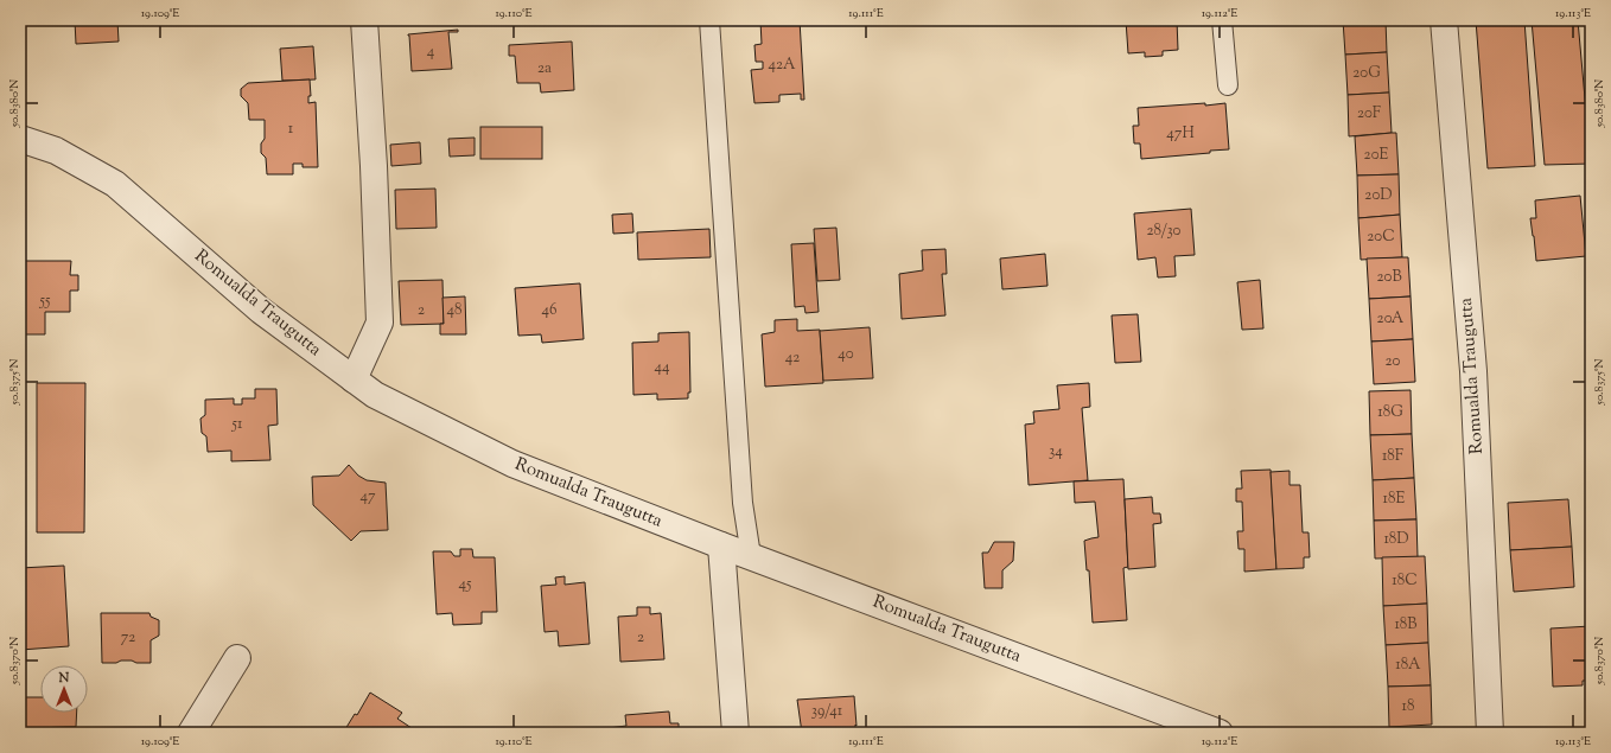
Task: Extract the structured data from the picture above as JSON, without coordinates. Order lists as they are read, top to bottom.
{
  "streets": {
    "street": ["Romualda Traugutta"]
  },
  "house_numbers": [
    "4",
    "42A",
    "2a",
    "20G",
    "20F",
    "1",
    "47H",
    "20E",
    "20D",
    "28/30",
    "20C",
    "20B",
    "55",
    "2",
    "48",
    "46",
    "20A",
    "40",
    "42",
    "20",
    "44",
    "18G",
    "51",
    "34",
    "18F",
    "47",
    "18E",
    "18D",
    "18C",
    "45",
    "18B",
    "72",
    "2",
    "18A",
    "18",
    "39/41"
  ],
  "north": "top",
  "coordinates": [
    "19.109°E",
    "19.110°E",
    "19.111°E",
    "19.112°E",
    "19.113°E",
    "50.8380°N",
    "50.8375°N",
    "50.8370°N"
  ]
}
